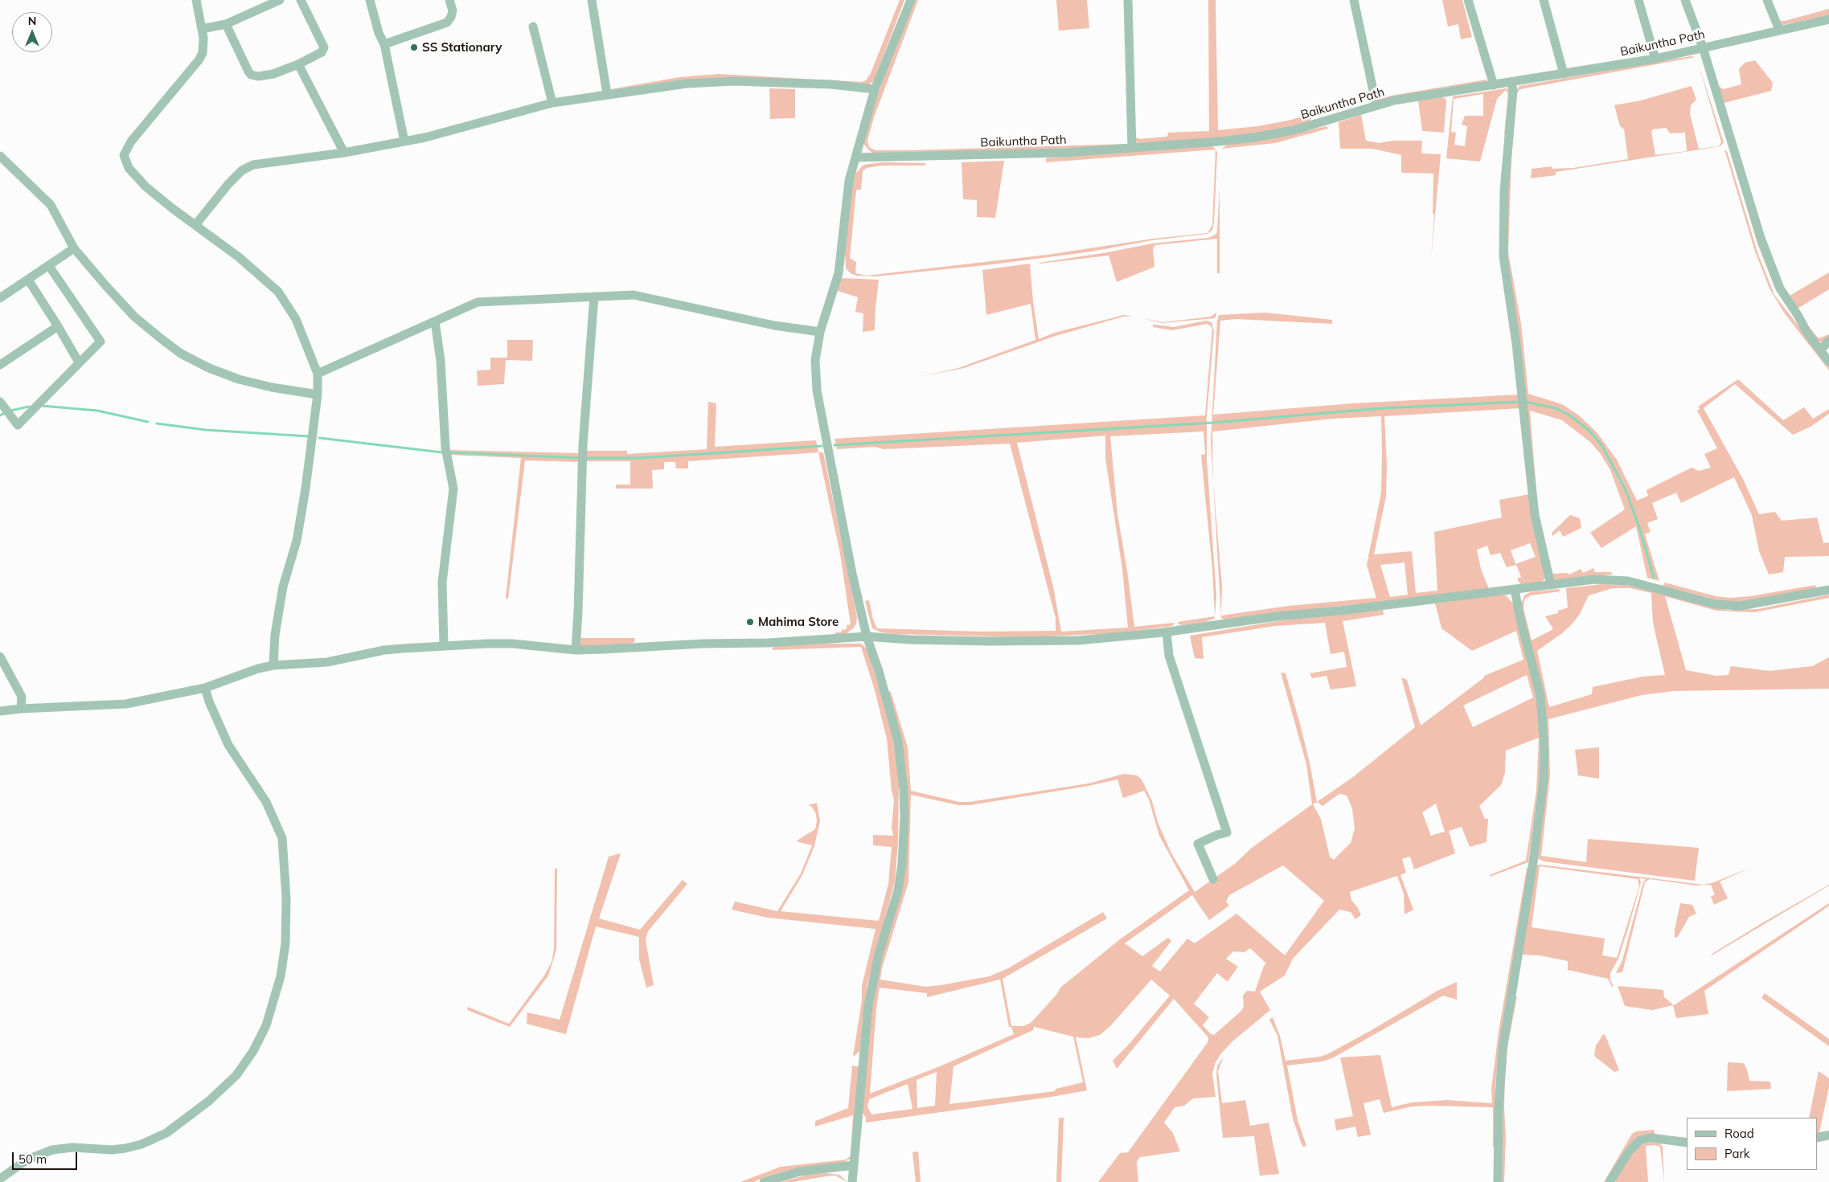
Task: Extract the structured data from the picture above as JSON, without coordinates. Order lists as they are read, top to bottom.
{
  "streets": {
    "street": ["Baikuntha Path"]
  },
  "places": ["SS Stationary", "Mahima Store"],
  "legend": ["Road", "Park"],
  "scale_bar": "50 m",
  "north": "top"
}
